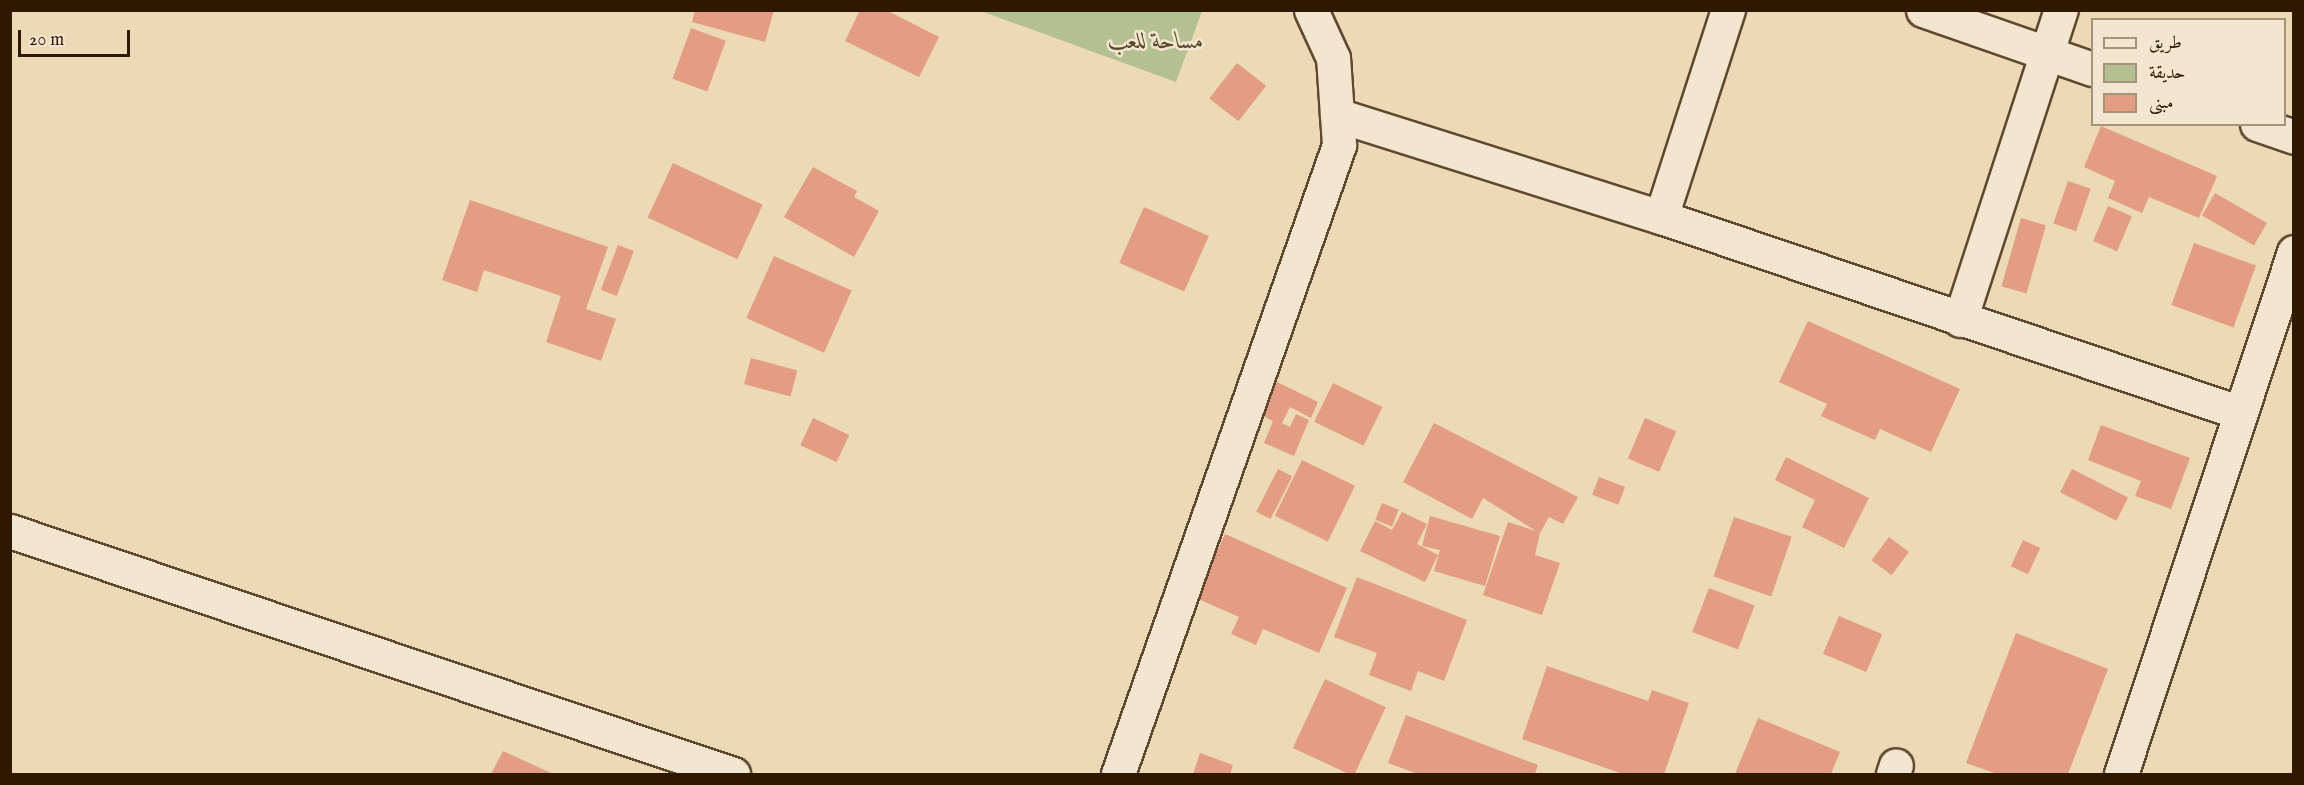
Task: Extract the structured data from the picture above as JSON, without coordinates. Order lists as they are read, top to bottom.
{
  "parks": ["مساحة للعب"],
  "legend": ["طريق", "حديقة", "مبنى"],
  "scale_bar": "20 m"
}
